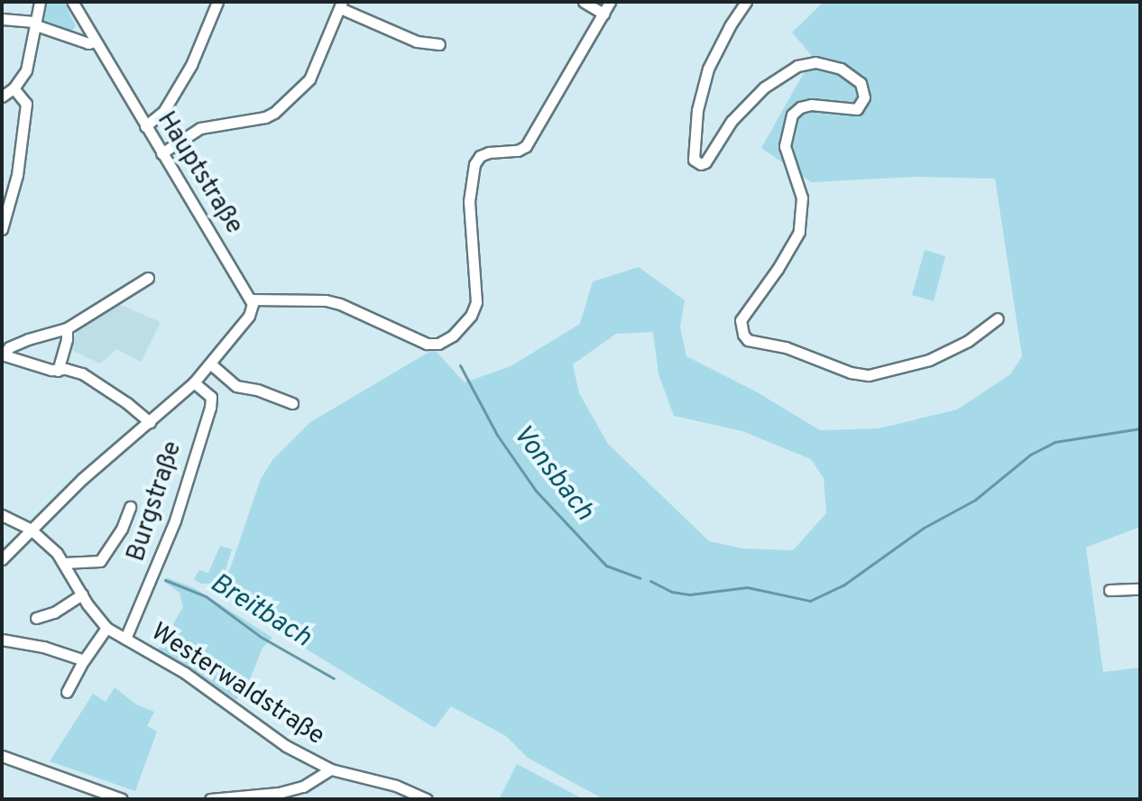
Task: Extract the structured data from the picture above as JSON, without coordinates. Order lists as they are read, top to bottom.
{
  "streets": {
    "street": ["Hauptstraße", "Burgstraße", "Westerwaldstraße"]
  },
  "crossings": [
    ["Burgstraße", "Westerwaldstraße"]
  ],
  "water": ["Vonsbach", "Breitbach"]
}
